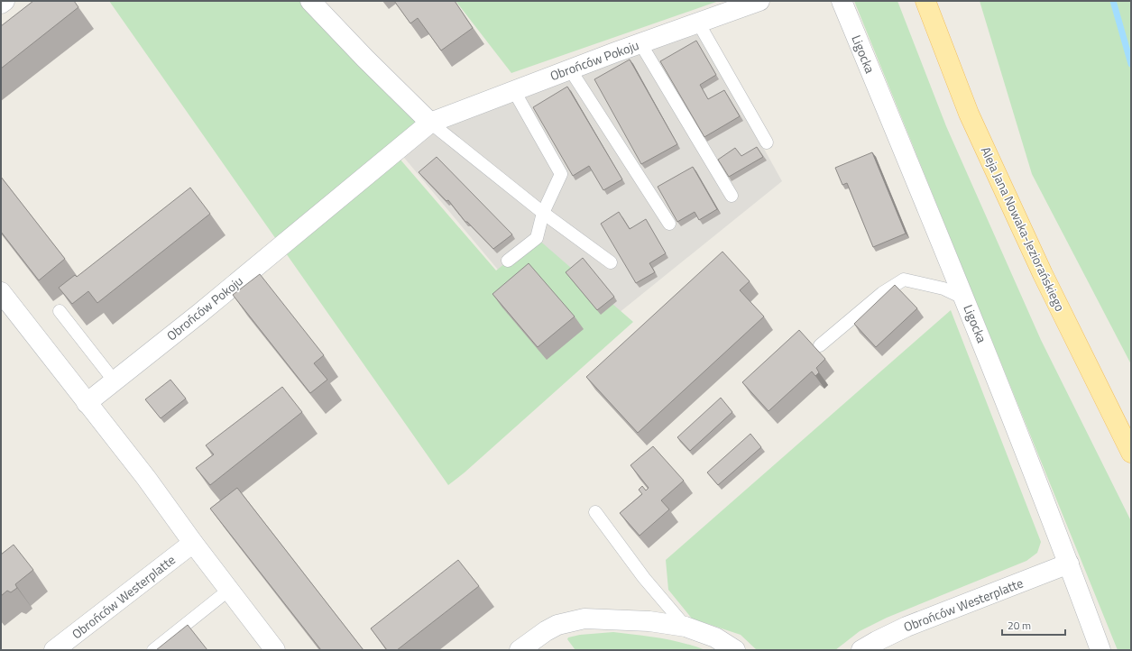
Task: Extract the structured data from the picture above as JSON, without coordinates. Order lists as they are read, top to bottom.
{
  "streets": {
    "main road": ["Aleja Jana Nowaka-Jeziorańskiego"],
    "street": ["Ligocka", "Obrońców Pokoju", "Obrońców Westerplatte"]
  },
  "crossings": [
    ["Ligocka", "Obrońców Westerplatte"]
  ],
  "scale_bar": "20 m"
}
